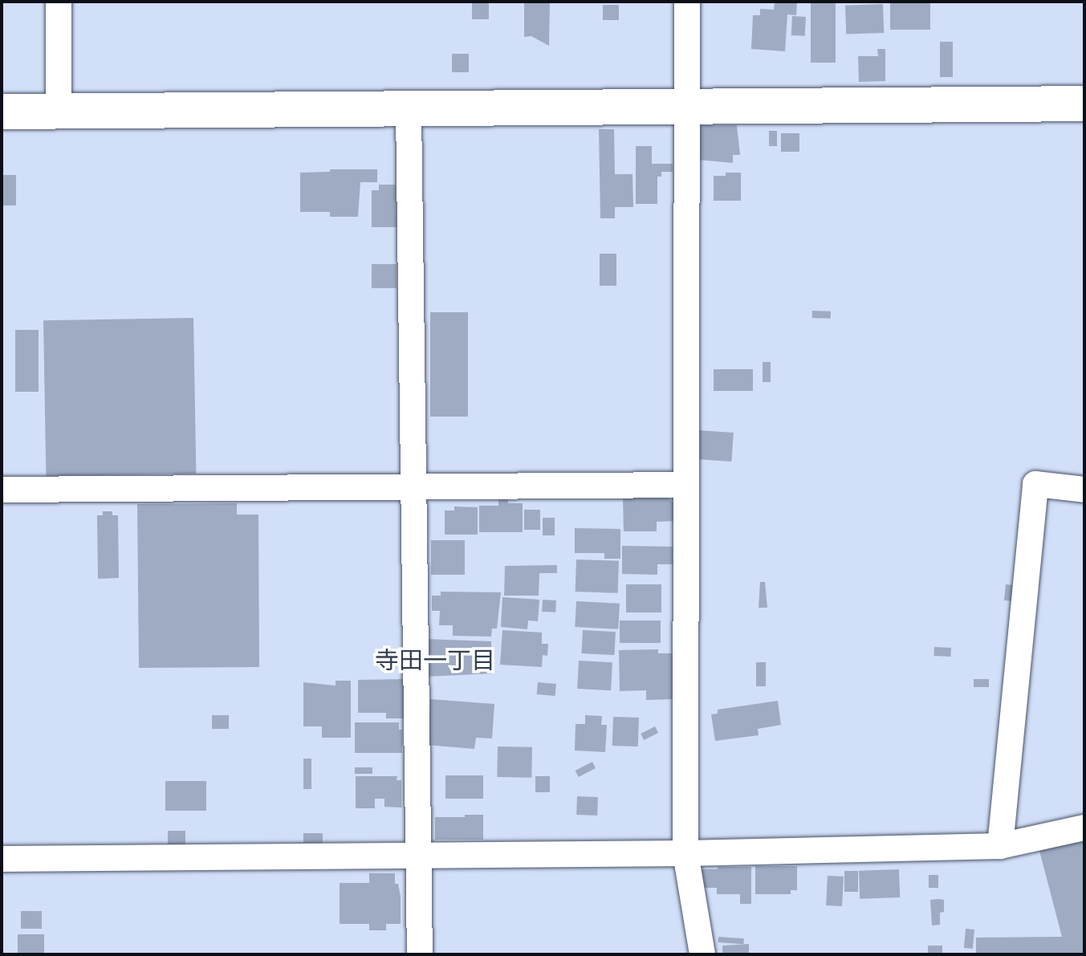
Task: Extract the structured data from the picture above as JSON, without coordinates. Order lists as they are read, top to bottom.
{
  "districts": ["寺田一丁目"]
}
